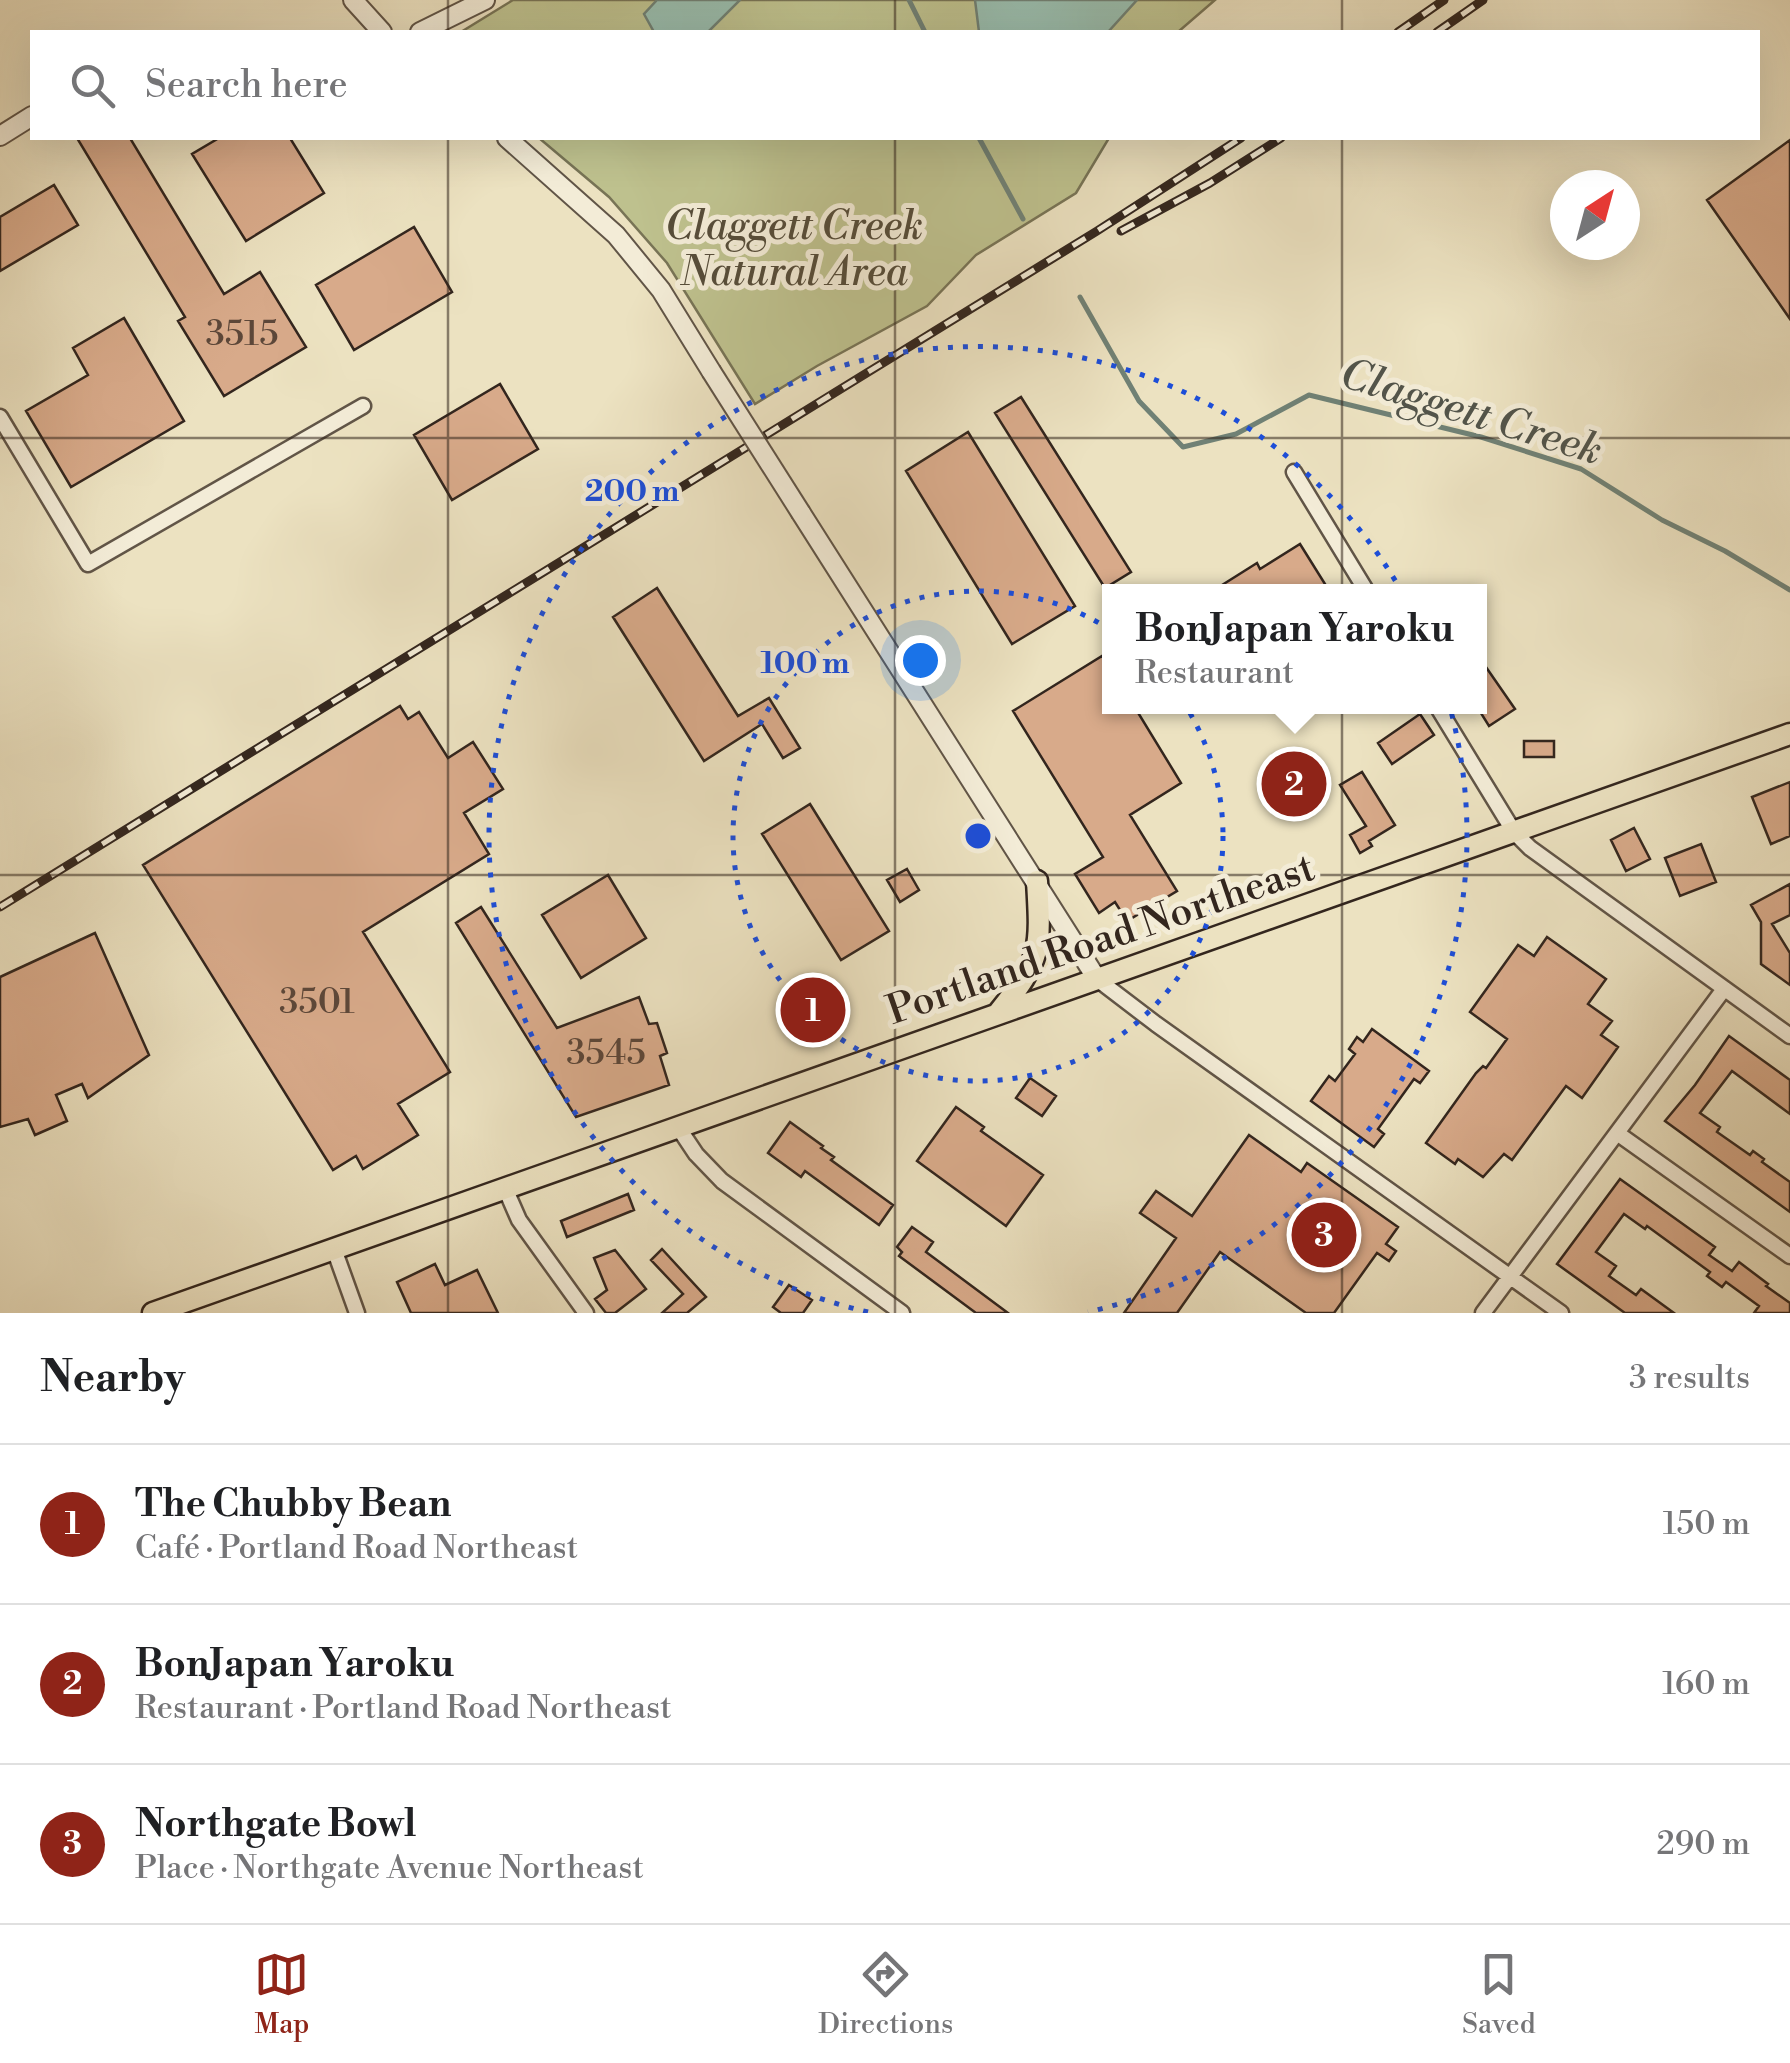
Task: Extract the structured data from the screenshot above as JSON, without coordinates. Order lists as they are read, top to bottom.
{
  "streets": {
    "main road": ["Portland Road Northeast"]
  },
  "water": ["Claggett Creek"],
  "parks": ["Claggett Creek Natural Area"],
  "house_numbers": ["3515", "3501", "3545"],
  "north": "top right",
  "page": {
    "search": "Search here",
    "popup": ["BonJapan Yaroku", "Restaurant"],
    "pins": ["2", "1", "3"],
    "heading": ["Nearby", "3 results"],
    "list": [
      {
        "mark": "1",
        "name": "The Chubby Bean",
        "note": "Café · Portland Road Northeast",
        "value": "150 m"
      },
      {
        "mark": "2",
        "name": "BonJapan Yaroku",
        "note": "Restaurant · Portland Road Northeast",
        "value": "160 m"
      },
      {
        "mark": "3",
        "name": "Northgate Bowl",
        "note": "Place · Northgate Avenue Northeast",
        "value": "290 m"
      }
    ],
    "nav": ["Map", "Directions", "Saved"]
  },
  "rings": ["200 m", "100 m"]
}
